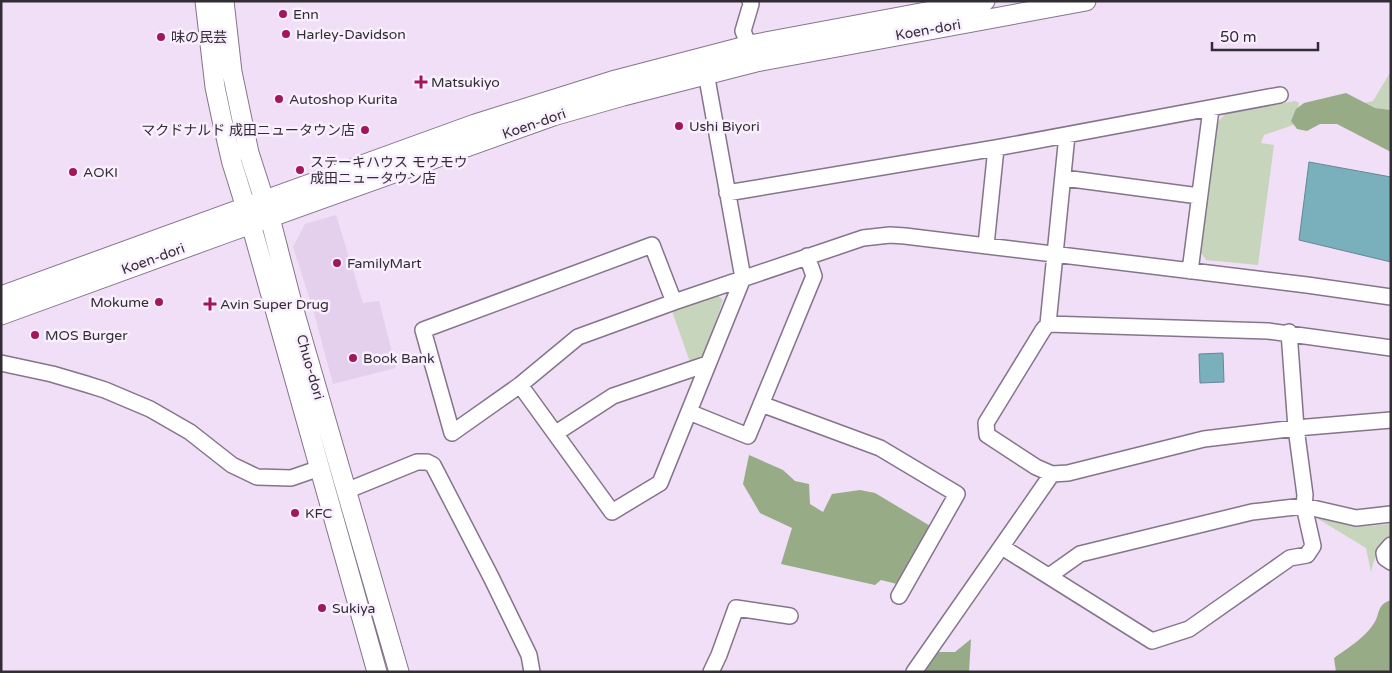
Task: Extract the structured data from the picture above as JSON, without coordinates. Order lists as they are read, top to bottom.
{
  "streets": {
    "street": ["Koen-dori", "Chuo-dori"]
  },
  "crossings": [
    ["Koen-dori", "Chuo-dori"]
  ],
  "places": {
    "other": [
      "Enn",
      "Harley-Davidson",
      "味の民芸",
      "Autoshop Kurita",
      "Ushi Biyori",
      "マクドナルド 成田ニュータウン店",
      "ステーキハウス モウモウ 成田ニュータウン店",
      "AOKI",
      "FamilyMart",
      "Mokume",
      "MOS Burger",
      "Book Bank",
      "KFC",
      "Sukiya"
    ],
    "health": ["Matsukiyo", "Avin Super Drug"]
  },
  "scale_bar": "50 m"
}
